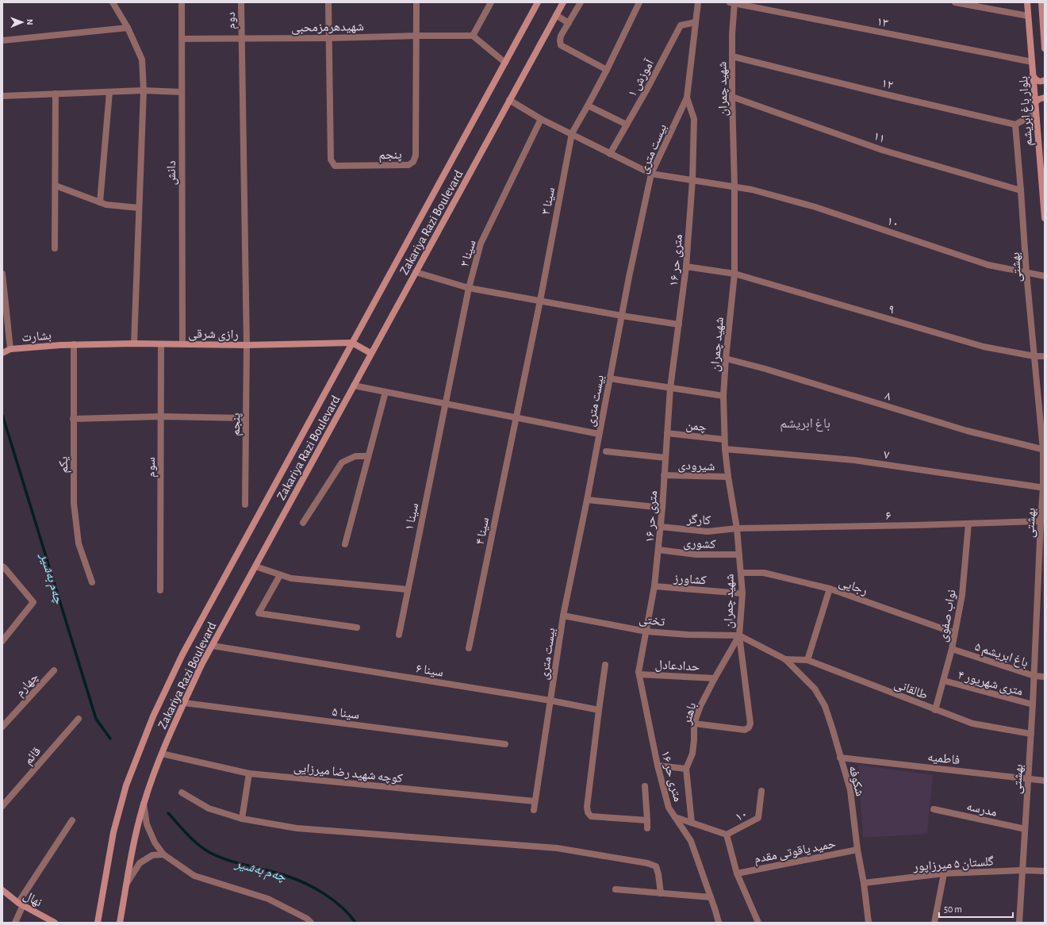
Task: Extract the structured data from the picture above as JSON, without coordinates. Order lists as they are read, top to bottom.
{
  "streets": {
    "main road": [
      "بلوار باغ ابریشم",
      "Zakariya Razi Boulevard",
      "رازی شرقی",
      "بشارت",
      "نهال"
    ],
    "street": [
      "دوم",
      "۱۳",
      "شهیدهرمزمحبی",
      "آموزش ۱",
      "۱۲",
      "شهید چمران",
      "۱۱",
      "بیست متری",
      "پنجم",
      "دانش",
      "سینا ۳",
      "۱۰",
      "سینا ۲",
      "۱۶ متری حر",
      "بهشتی",
      "۹",
      "۸",
      "چمن",
      "۷",
      "یکم",
      "شیرودی",
      "سوم",
      "۶",
      "۱ سینا",
      "کارگر",
      "سینا ۴",
      "کشوری",
      "کشاورز",
      "رجایی",
      "نواب صفوی",
      "تختی",
      "باغ ابریشم ۵",
      "حدادعادل",
      "سینا ۶",
      "۴ متری شهریور",
      "چهارم",
      "طالقانی",
      "سینا ۵",
      "باهنر",
      "قائم",
      "فاطمیه",
      "کوچه شهید رضا میرزایی",
      "شکوفه",
      "مدرسه",
      "حمید یاقوتی مقدم",
      "گلستان ۵ میرزاپور"
    ]
  },
  "crossings": [
    ["دوم", "شهیدهرمزمحبی"],
    ["دوم", "پنجم"],
    ["دوم", "رازی شرقی"],
    ["۱۳", "شهید چمران"],
    ["۱۳", "بلوار باغ ابریشم"],
    ["شهیدهرمزمحبی", "پنجم"],
    ["شهیدهرمزمحبی", "دانش"],
    ["آموزش ۱", "بیست متری"],
    ["آموزش ۱", "۱۰"],
    ["۱۲", "شهید چمران"],
    ["۱۲", "بهشتی"],
    ["شهید چمران", "۱۱"],
    ["شهید چمران", "۱۰"],
    ["شهید چمران", "۹"],
    ["شهید چمران", "۸"],
    ["شهید چمران", "چمن"],
    ["شهید چمران", "۷"],
    ["شهید چمران", "شیرودی"],
    ["شهید چمران", "۶"],
    ["شهید چمران", "کارگر"],
    ["شهید چمران", "کشوری"],
    ["شهید چمران", "کشاورز"],
    ["شهید چمران", "رجایی"],
    ["شهید چمران", "تختی"],
    ["شهید چمران", "طالقانی"],
    ["شهید چمران", "باهنر"],
    ["شهید چمران", "شکوفه"],
    ["۱۱", "بهشتی"],
    ["بیست متری", "۱۰"],
    ["بیست متری", "۱۶ متری حر"],
    ["بیست متری", "تختی"],
    ["بیست متری", "سینا ۶"],
    ["بیست متری", "کوچه شهید رضا میرزایی"],
    ["پنجم", "رازی شرقی"],
    ["دانش", "رازی شرقی"],
    ["سینا ۳", "۱۰"],
    ["سینا ۳", "سینا ۴"],
    ["۱۰", "Zakariya Razi Boulevard"],
    ["۱۰", "سینا ۲"],
    ["۱۰", "۱۶ متری حر"],
    ["۱۰", "بهشتی"],
    ["Zakariya Razi Boulevard", "رازی شرقی"],
    ["Zakariya Razi Boulevard", "سینا ۶"],
    ["Zakariya Razi Boulevard", "سینا ۵"],
    ["Zakariya Razi Boulevard", "کوچه شهید رضا میرزایی"],
    ["سینا ۲", "۱ سینا"],
    ["۱۶ متری حر", "۹"],
    ["۱۶ متری حر", "چمن"],
    ["۱۶ متری حر", "شیرودی"],
    ["۱۶ متری حر", "کارگر"],
    ["۱۶ متری حر", "کشوری"],
    ["۱۶ متری حر", "کشاورز"],
    ["۱۶ متری حر", "تختی"],
    ["۱۶ متری حر", "حدادعادل"],
    ["بهشتی", "۹"],
    ["بهشتی", "۸"],
    ["بهشتی", "۷"],
    ["بهشتی", "۶"],
    ["بهشتی", "باغ ابریشم ۵"],
    ["بهشتی", "۴ متری شهریور"],
    ["بهشتی", "طالقانی"],
    ["بهشتی", "فاطمیه"],
    ["بهشتی", "مدرسه"],
    ["بهشتی", "گلستان ۵ میرزاپور"],
    ["رازی شرقی", "بشارت"],
    ["رازی شرقی", "یکم"],
    ["رازی شرقی", "سوم"],
    ["بشارت", "یکم"],
    ["۶", "کارگر"],
    ["۶", "نواب صفوی"],
    ["رجایی", "نواب صفوی"],
    ["نواب صفوی", "باغ ابریشم ۵"],
    ["نواب صفوی", "۴ متری شهریور"],
    ["نواب صفوی", "طالقانی"],
    ["تختی", "باهنر"],
    ["حدادعادل", "باهنر"],
    ["طالقانی", "شکوفه"],
    ["فاطمیه", "شکوفه"],
    ["شکوفه", "حمید یاقوتی مقدم"],
    ["شکوفه", "گلستان ۵ میرزاپور"]
  ],
  "districts": ["باغ ابریشم"],
  "water": ["چەم بەشیر"],
  "scale_bar": "50 m",
  "north": "right"
}
